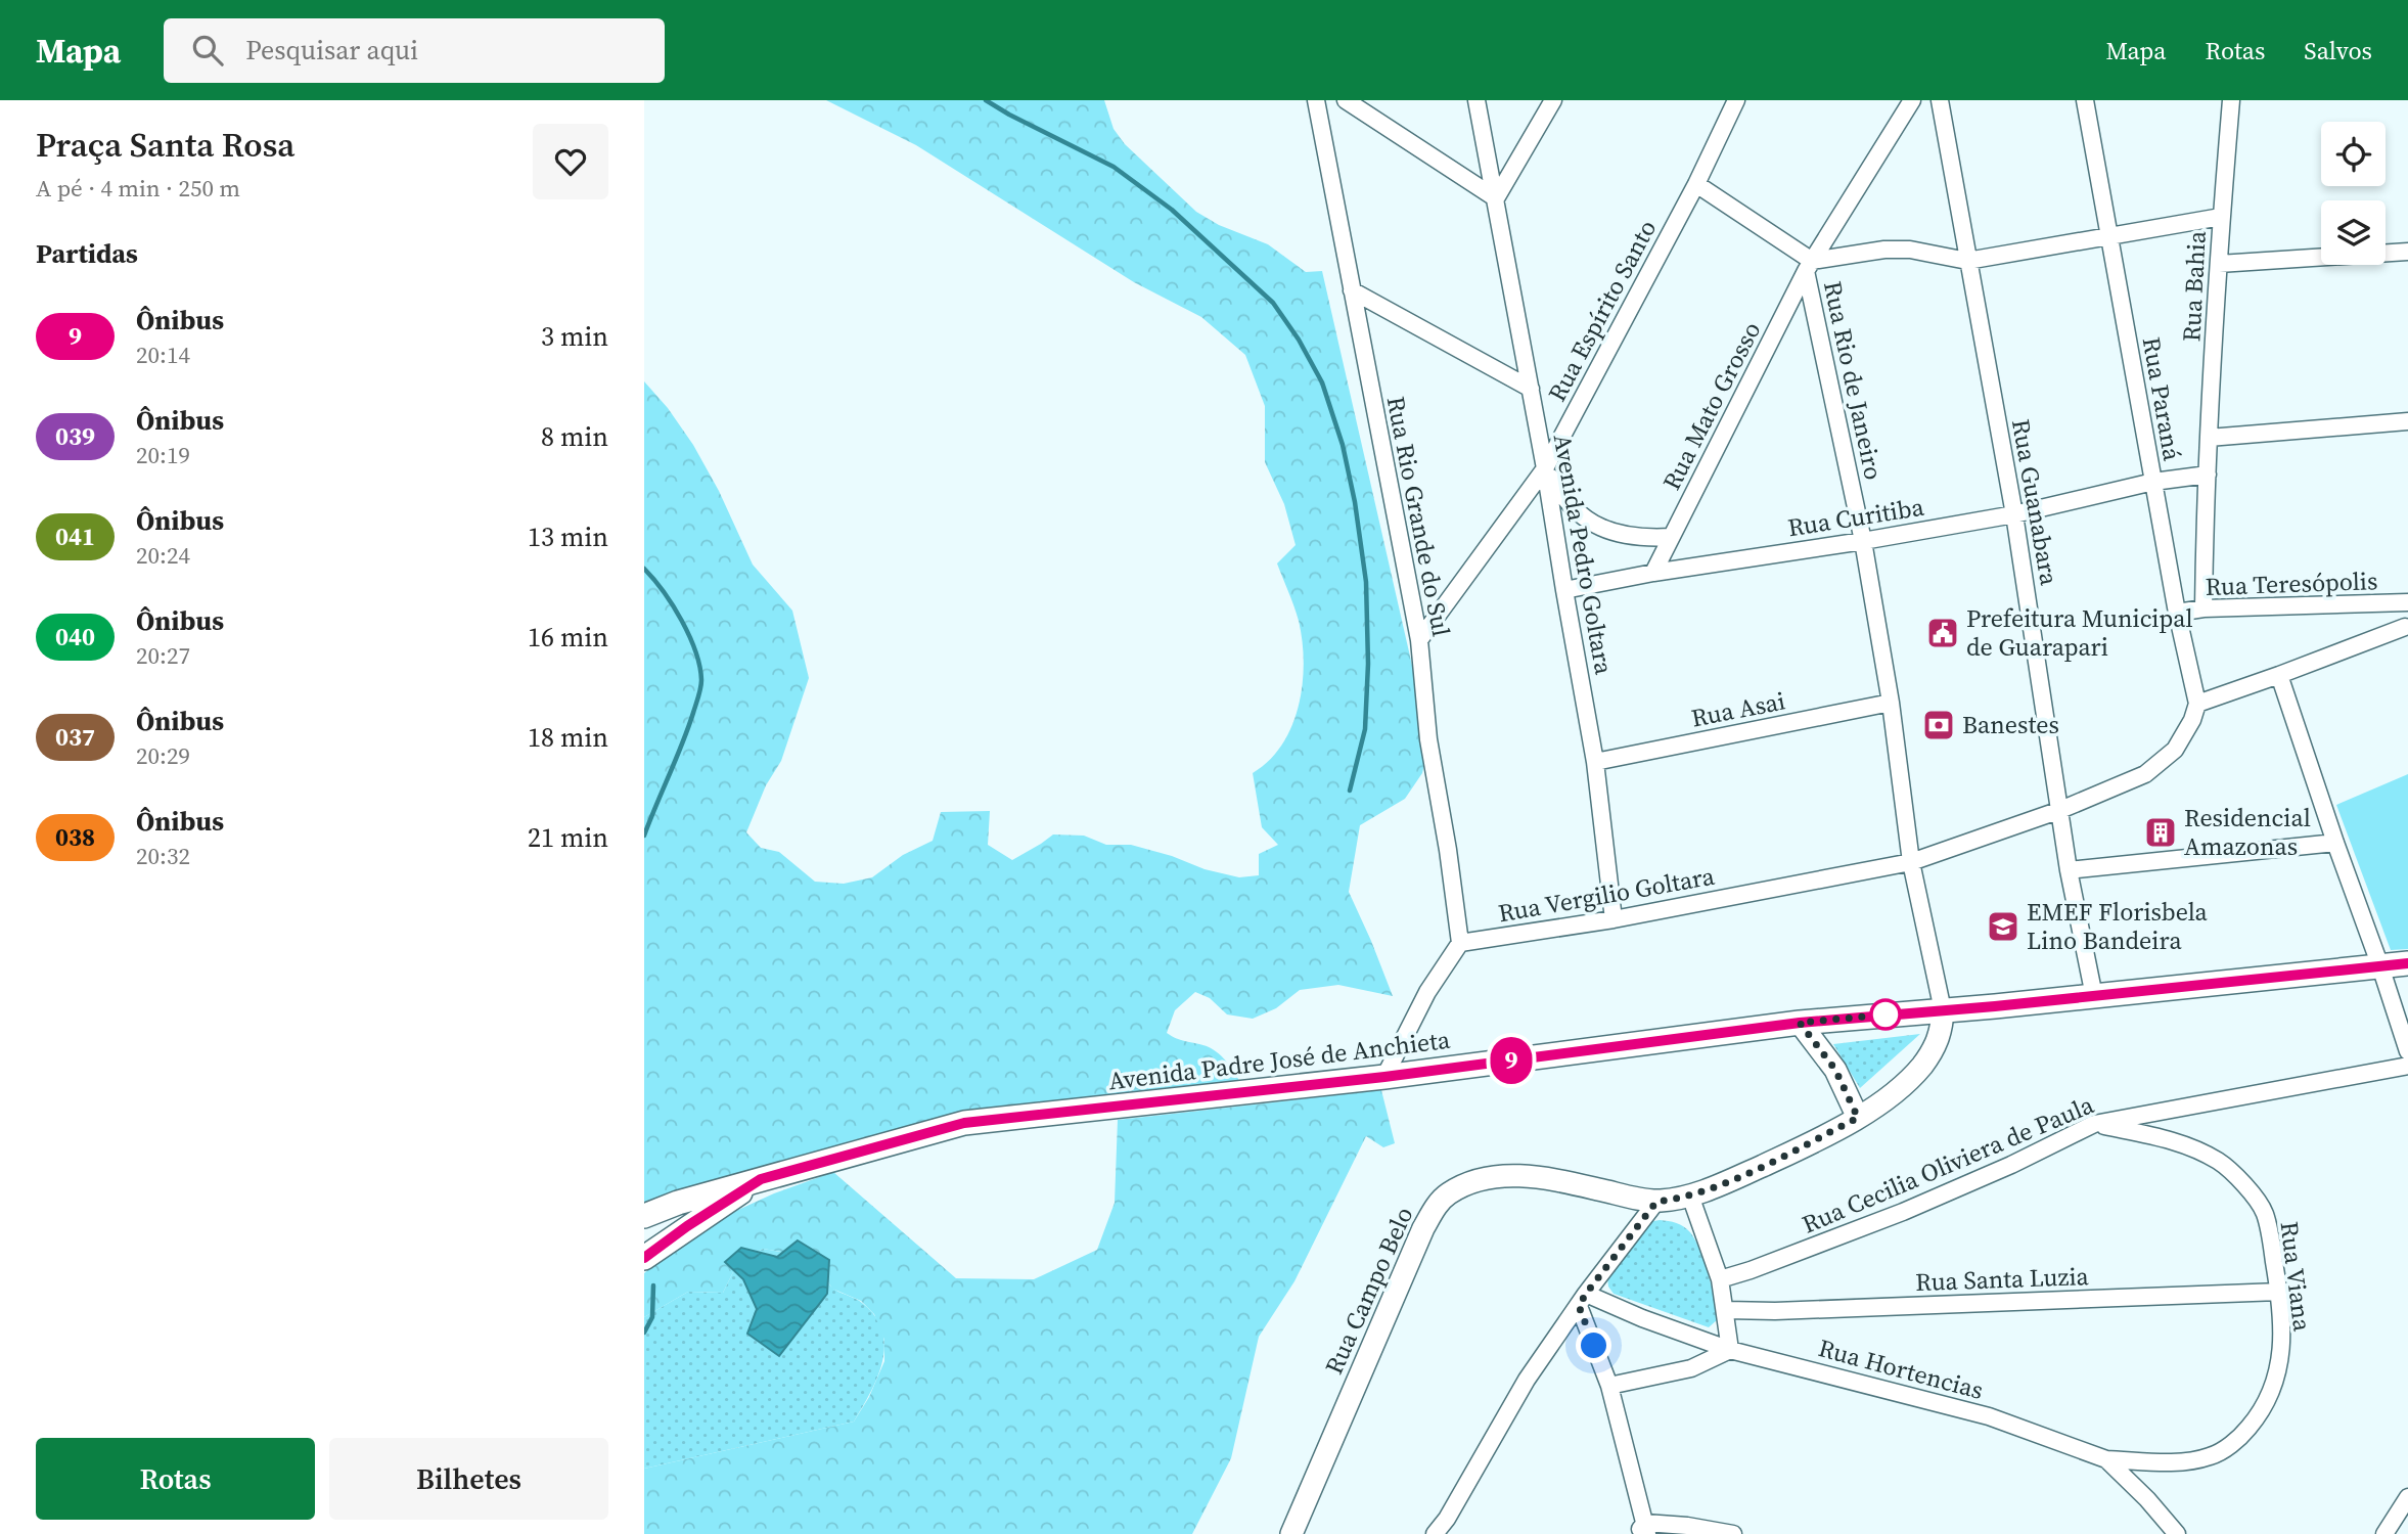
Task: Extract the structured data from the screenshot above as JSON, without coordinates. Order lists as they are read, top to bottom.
{
  "streets": {
    "main road": ["Avenida Padre José de Anchieta"],
    "street": [
      "Rua Bahia",
      "Rua Espírito Santo",
      "Rua Rio de Janeiro",
      "Rua Paraná",
      "Rua Mato Grosso",
      "Rua Guanabara",
      "Rua Rio Grande do Sul",
      "Rua Curitiba",
      "Avenida Pedro Goltara",
      "Rua Teresópolis",
      "Rua Asai",
      "Rua Vergilio Goltara",
      "Rua Cecilia Oliviera de Paula",
      "Rua Viana",
      "Rua Santa Luzia",
      "Rua Campo Belo",
      "Rua Hortencias"
    ]
  },
  "crossings": [
    ["Rua Bahia", "Rua Curitiba"],
    ["Rua Bahia", "Rua Teresópolis"],
    ["Rua Espírito Santo", "Rua Rio Grande do Sul"],
    ["Rua Espírito Santo", "Avenida Pedro Goltara"],
    ["Rua Rio de Janeiro", "Rua Mato Grosso"],
    ["Rua Rio de Janeiro", "Rua Curitiba"],
    ["Rua Rio de Janeiro", "Rua Asai"],
    ["Rua Rio de Janeiro", "Rua Vergilio Goltara"],
    ["Rua Rio de Janeiro", "Avenida Padre José de Anchieta"],
    ["Rua Rio de Janeiro", "Rua Campo Belo"],
    ["Rua Paraná", "Rua Curitiba"],
    ["Rua Paraná", "Rua Teresópolis"],
    ["Rua Paraná", "Rua Vergilio Goltara"],
    ["Rua Mato Grosso", "Rua Curitiba"],
    ["Rua Guanabara", "Rua Curitiba"],
    ["Rua Guanabara", "Rua Vergilio Goltara"],
    ["Rua Guanabara", "Avenida Padre José de Anchieta"],
    ["Rua Rio Grande do Sul", "Rua Vergilio Goltara"],
    ["Rua Curitiba", "Avenida Pedro Goltara"],
    ["Avenida Pedro Goltara", "Rua Asai"],
    ["Avenida Pedro Goltara", "Rua Vergilio Goltara"],
    ["Avenida Padre José de Anchieta", "Rua Campo Belo"],
    ["Rua Cecilia Oliviera de Paula", "Rua Viana"],
    ["Rua Viana", "Rua Santa Luzia"],
    ["Rua Viana", "Rua Hortencias"]
  ],
  "places": {
    "public building": ["Prefeitura Municipal de Guarapari"],
    "bank": ["Banestes"],
    "building": ["Residencial Amazonas"],
    "school or university": ["EMEF Florisbela Lino Bandeira"]
  },
  "lines": ["bus line 9"],
  "page": {
    "header": "Mapa",
    "search": "Pesquisar aqui",
    "nav": ["Mapa", "Rotas", "Salvos"],
    "heading": [
      ["Praça Santa Rosa", "A pé · 4 min · 250 m"],
      "Partidas"
    ],
    "on_map": "9",
    "list": [
      {
        "mark": "9",
        "name": "Ônibus",
        "note": "20:14",
        "value": "3 min"
      },
      {
        "mark": "039",
        "name": "Ônibus",
        "note": "20:19",
        "value": "8 min"
      },
      {
        "mark": "041",
        "name": "Ônibus",
        "note": "20:24",
        "value": "13 min"
      },
      {
        "mark": "040",
        "name": "Ônibus",
        "note": "20:27",
        "value": "16 min"
      },
      {
        "mark": "037",
        "name": "Ônibus",
        "note": "20:29",
        "value": "18 min"
      },
      {
        "mark": "038",
        "name": "Ônibus",
        "note": "20:32",
        "value": "21 min"
      }
    ],
    "buttons": ["Rotas", "Bilhetes"]
  }
}
